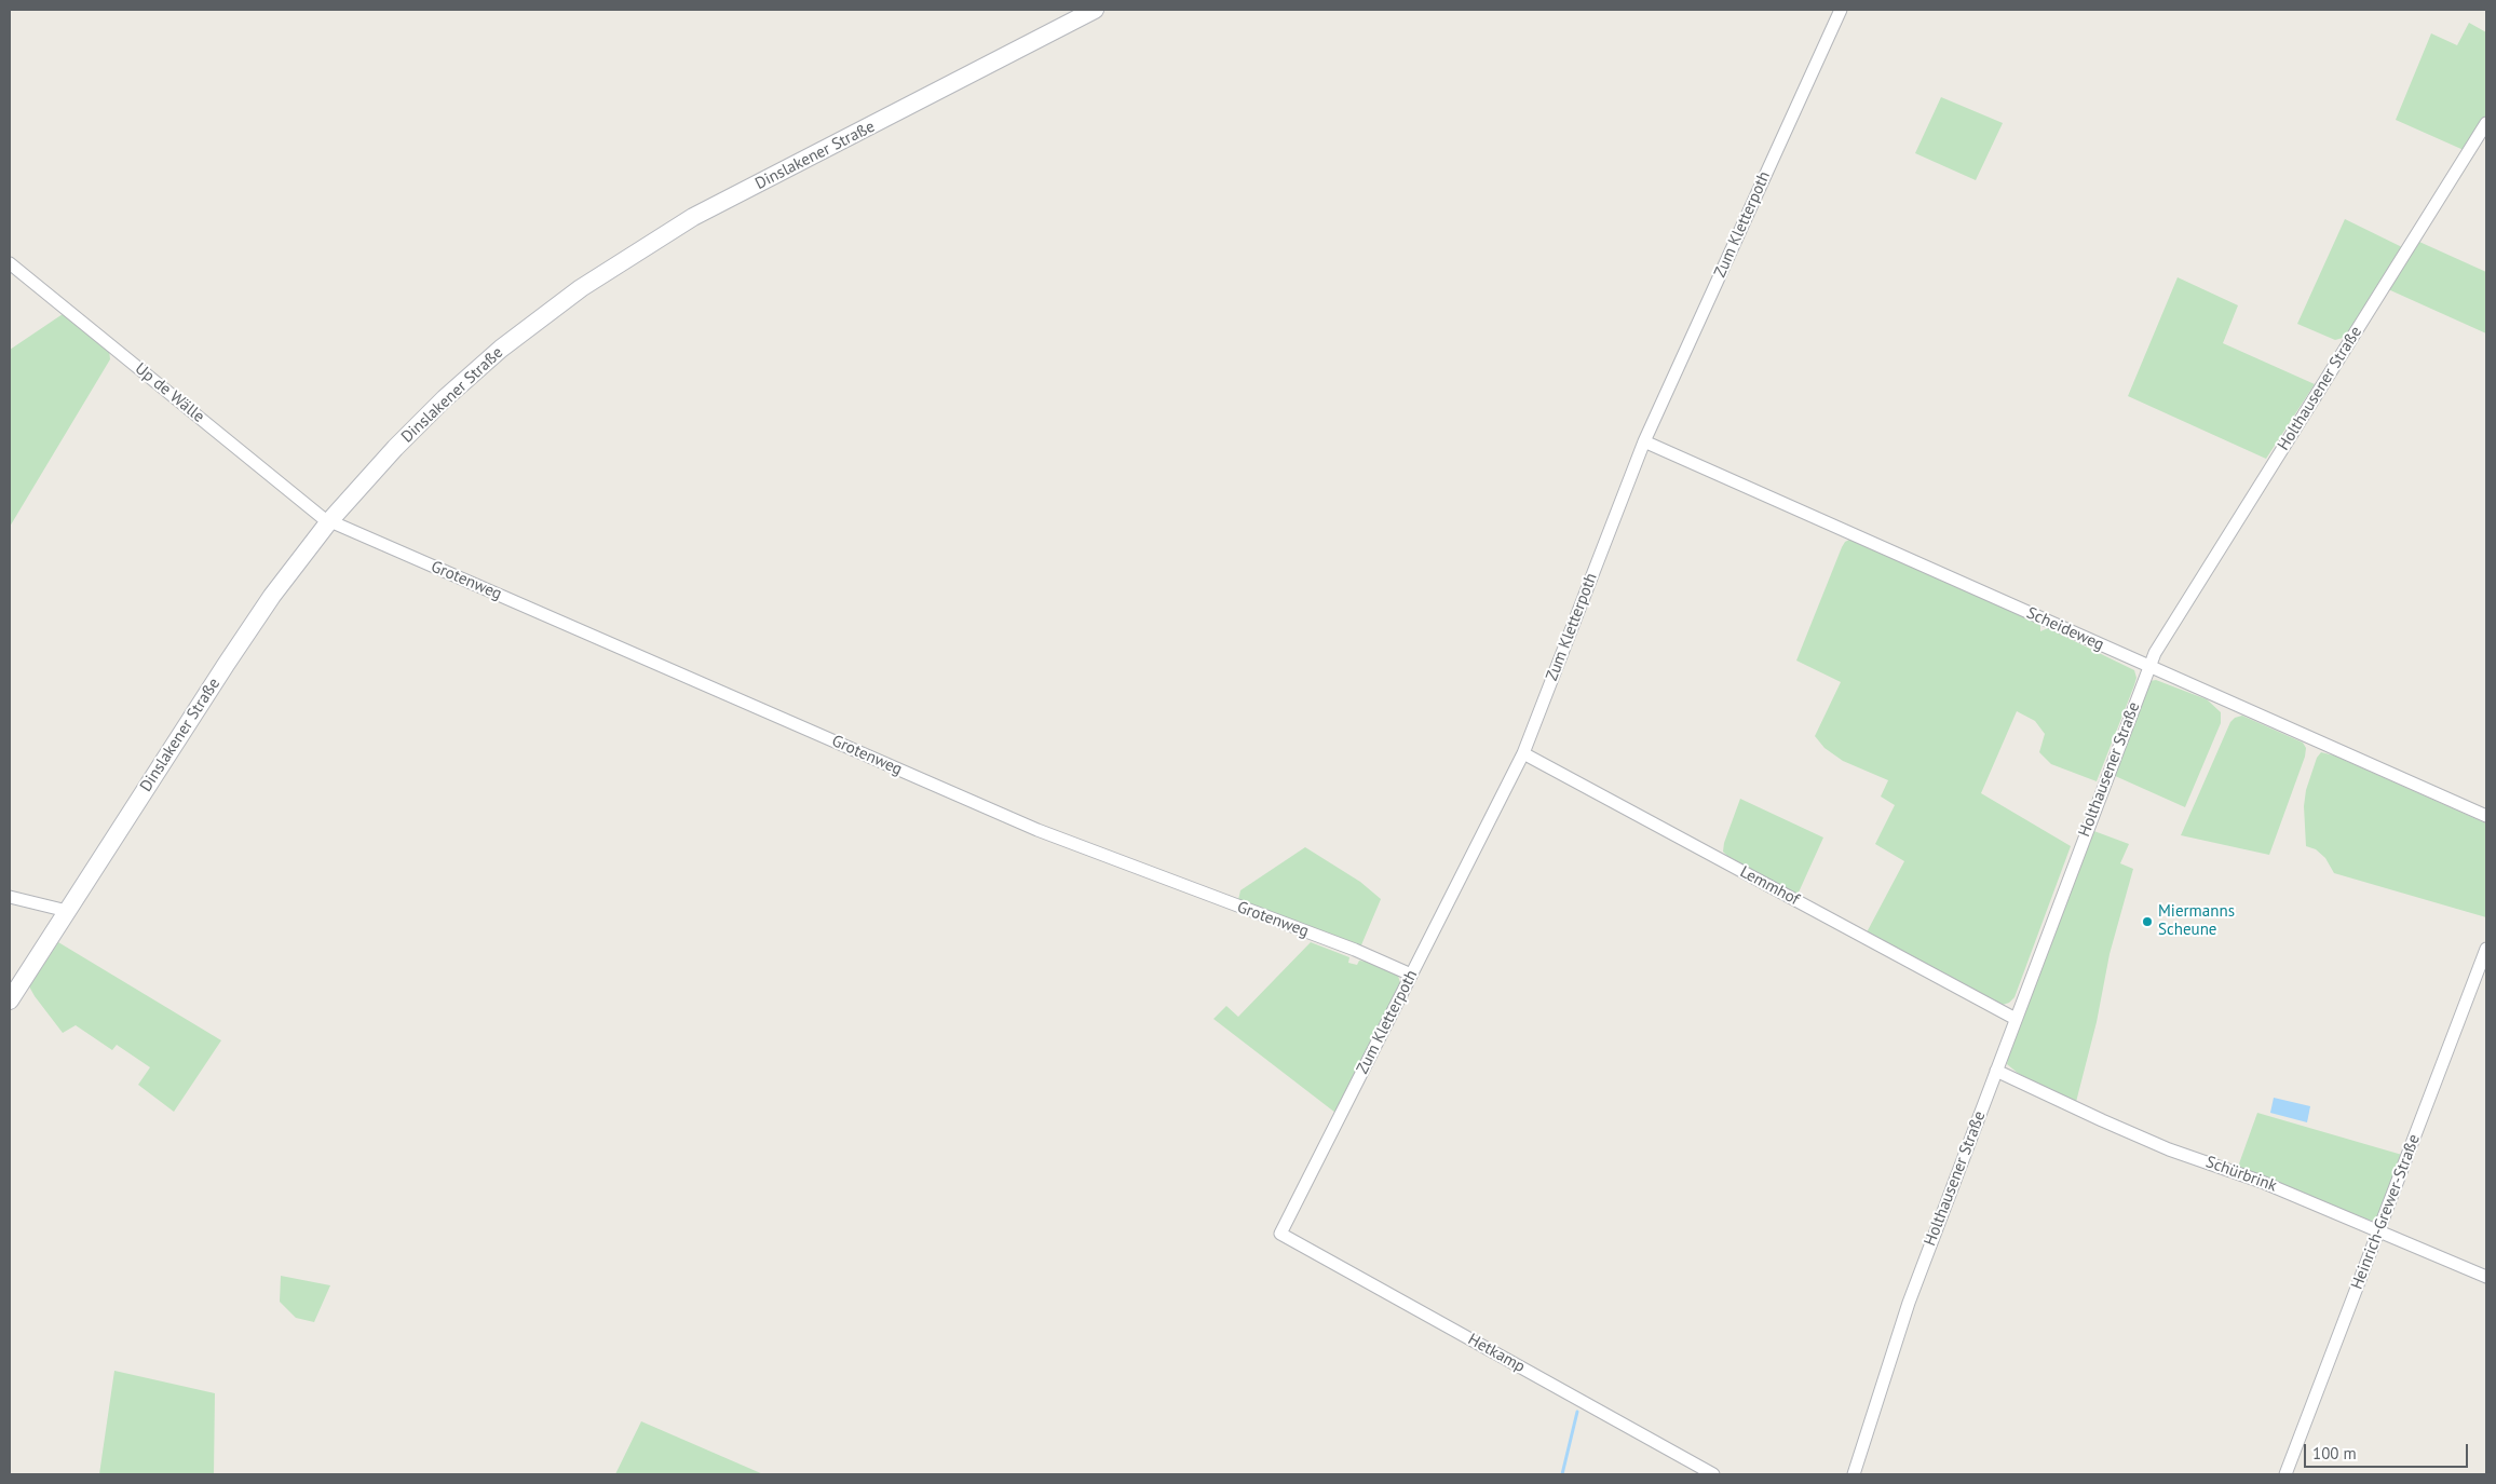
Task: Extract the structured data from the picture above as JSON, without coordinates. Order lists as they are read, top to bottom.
{
  "streets": {
    "main road": ["Dinslakener Straße"],
    "street": [
      "Zum Kletterpoth",
      "Holthausener Straße",
      "Up de Wälle",
      "Grotenweg",
      "Scheideweg",
      "Lemmhof",
      "Schürbrink",
      "Heinrich-Grewer-Straße",
      "Hetkamp"
    ]
  },
  "crossings": [
    ["Dinslakener Straße", "Up de Wälle"],
    ["Dinslakener Straße", "Grotenweg"],
    ["Zum Kletterpoth", "Grotenweg"],
    ["Zum Kletterpoth", "Scheideweg"],
    ["Zum Kletterpoth", "Lemmhof"],
    ["Zum Kletterpoth", "Hetkamp"],
    ["Holthausener Straße", "Scheideweg"],
    ["Holthausener Straße", "Lemmhof"],
    ["Holthausener Straße", "Schürbrink"],
    ["Up de Wälle", "Grotenweg"],
    ["Schürbrink", "Heinrich-Grewer-Straße"]
  ],
  "places": ["Miermanns Scheune"],
  "scale_bar": "100 m"
}
